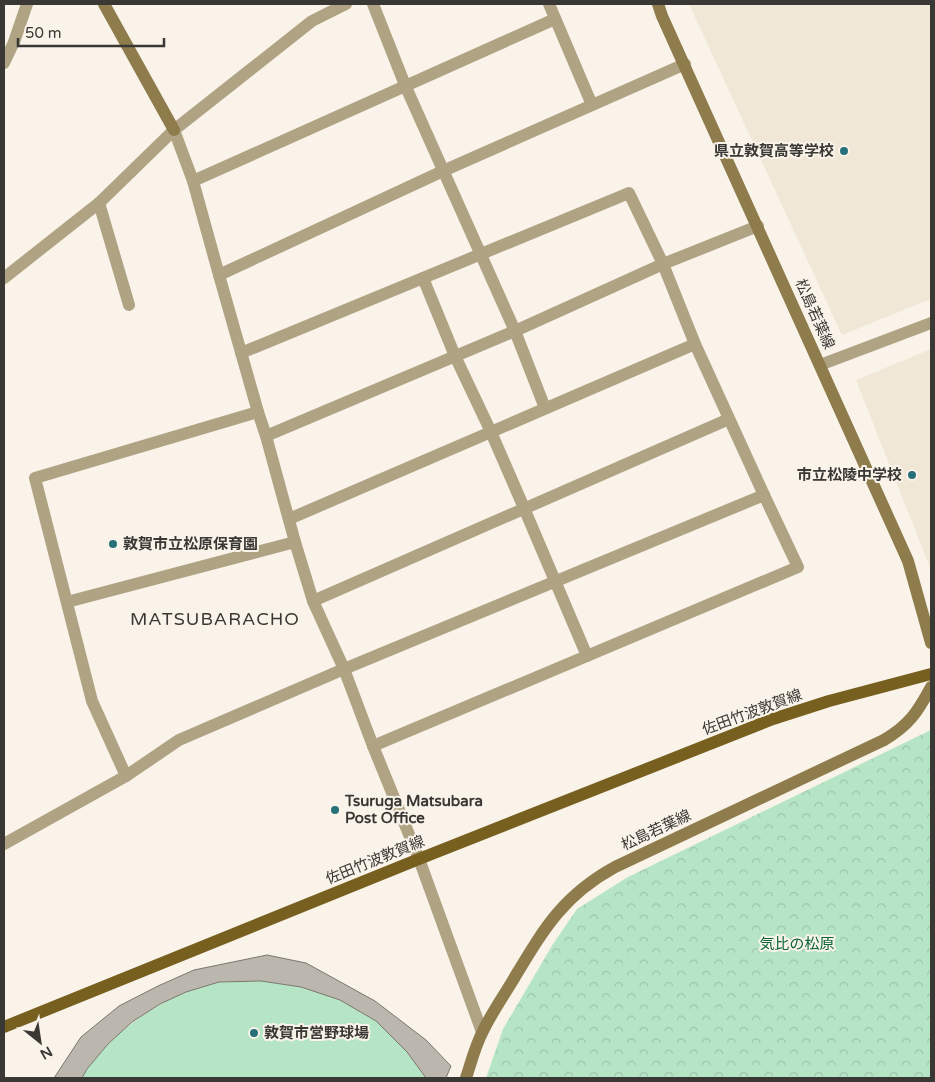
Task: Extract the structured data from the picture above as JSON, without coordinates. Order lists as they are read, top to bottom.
{
  "streets": {
    "main road": ["松島若葉線", "佐田竹波敦賀線"]
  },
  "districts": ["MATSUBARACHO"],
  "parks": ["気比の松原"],
  "places": [
    "県立敦賀高等学校",
    "市立松陵中学校",
    "敦賀市立松原保育園",
    "Tsuruga Matsubara Post Office",
    "敦賀市営野球場"
  ],
  "scale_bar": "50 m",
  "north": "bottom right"
}
